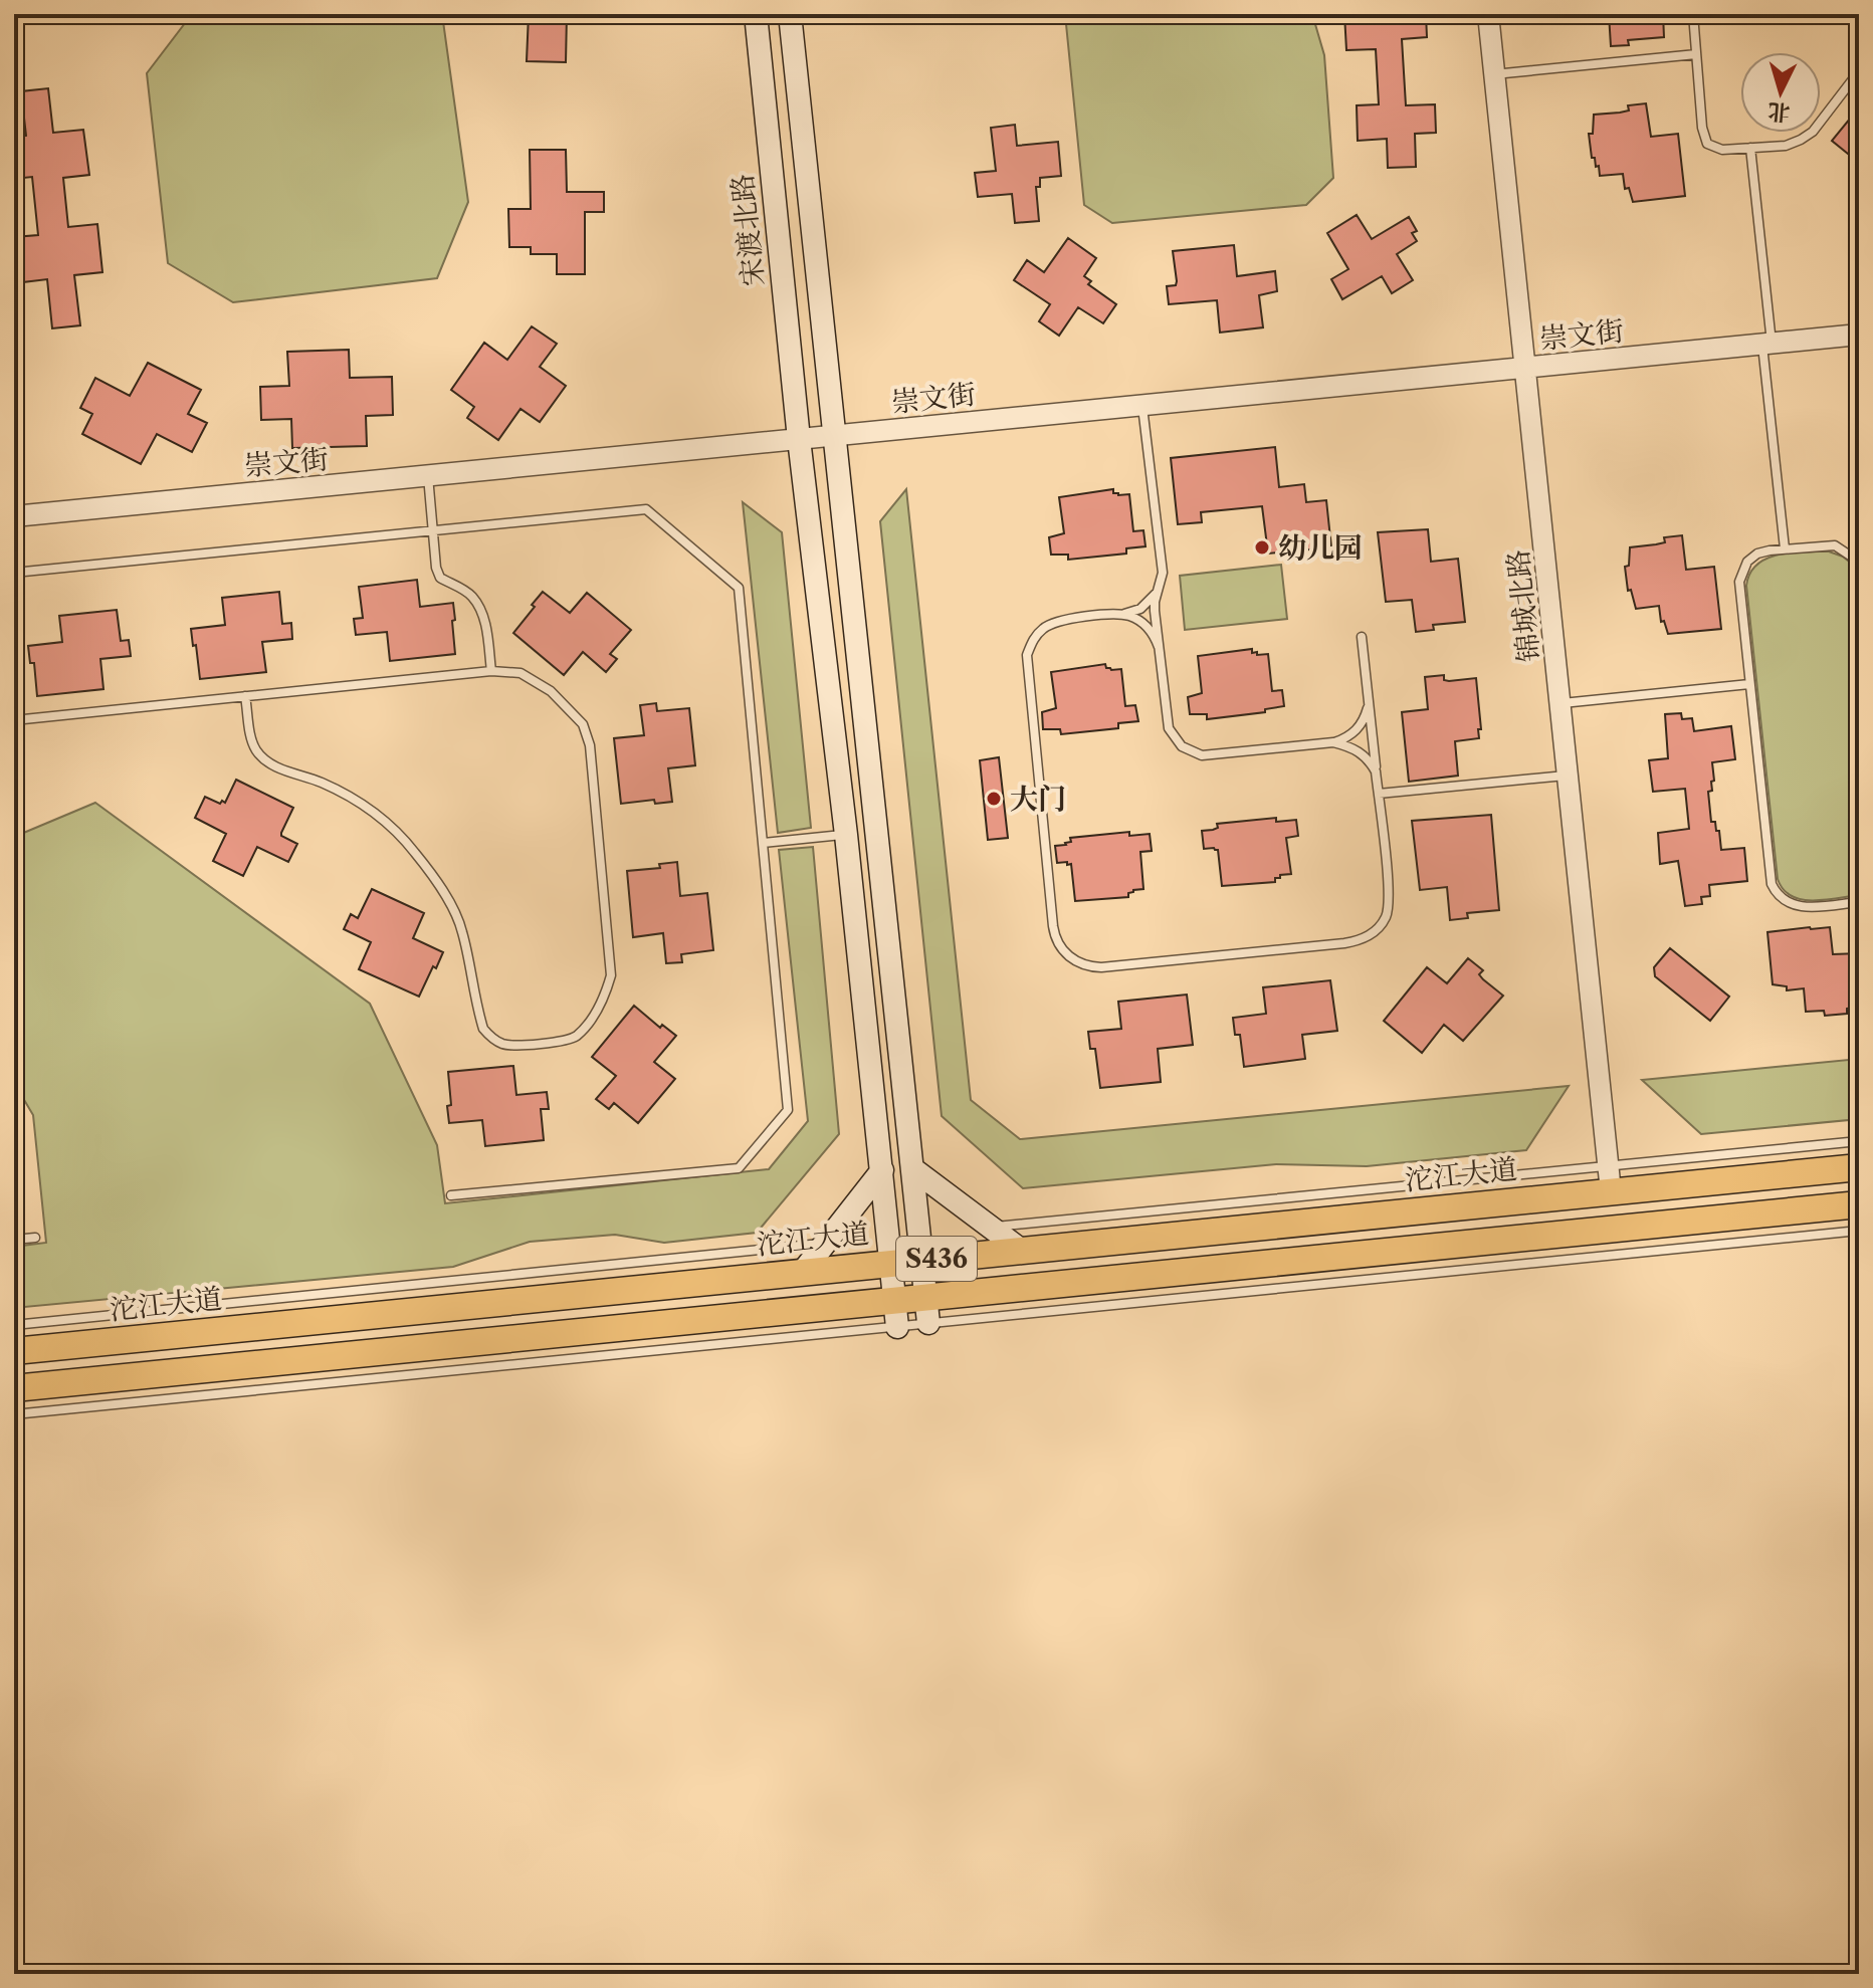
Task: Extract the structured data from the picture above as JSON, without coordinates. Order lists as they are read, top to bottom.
{
  "streets": {
    "highway": ["沱江大道", "S436"],
    "main road": ["宋渡北路"],
    "street": ["崇文街", "锦城北路"]
  },
  "crossings": [
    ["宋渡北路", "崇文街"],
    ["宋渡北路", "沱江大道"],
    ["宋渡北路", "S436"],
    ["崇文街", "锦城北路"],
    ["锦城北路", "沱江大道"]
  ],
  "places": ["幼儿园", "大门"],
  "north": "bottom"
}
